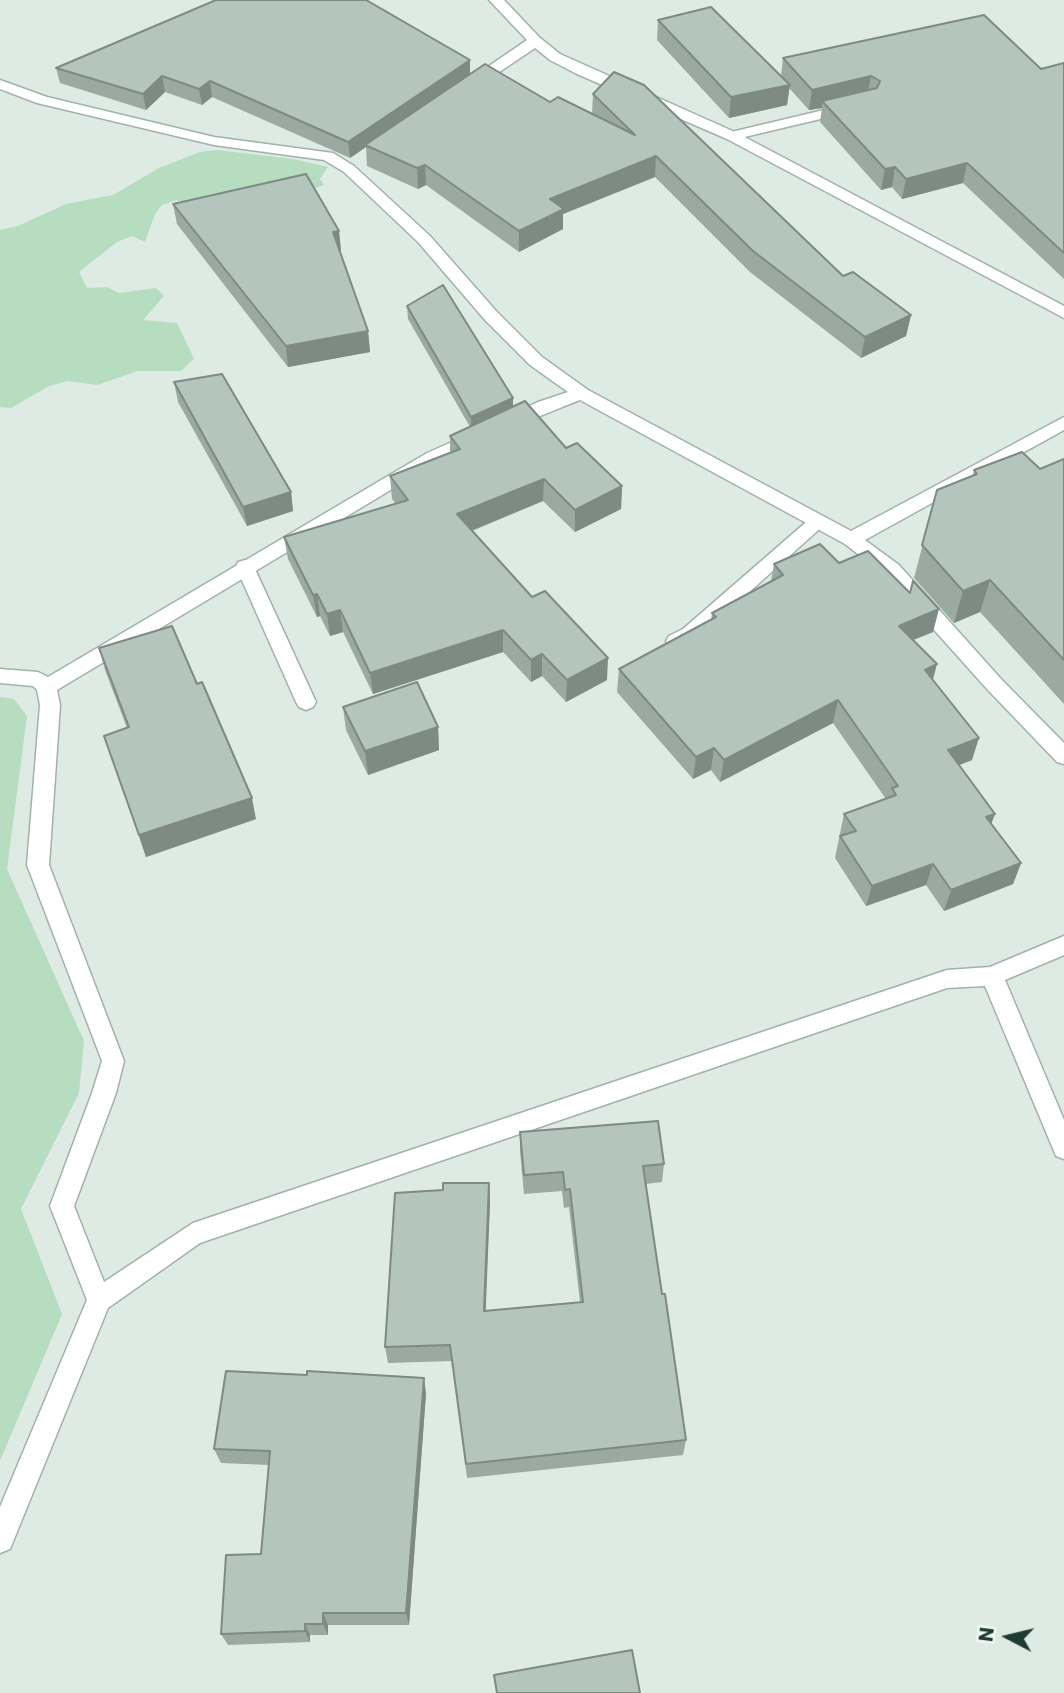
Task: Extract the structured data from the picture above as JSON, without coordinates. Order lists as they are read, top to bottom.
{
  "north": "left"
}
